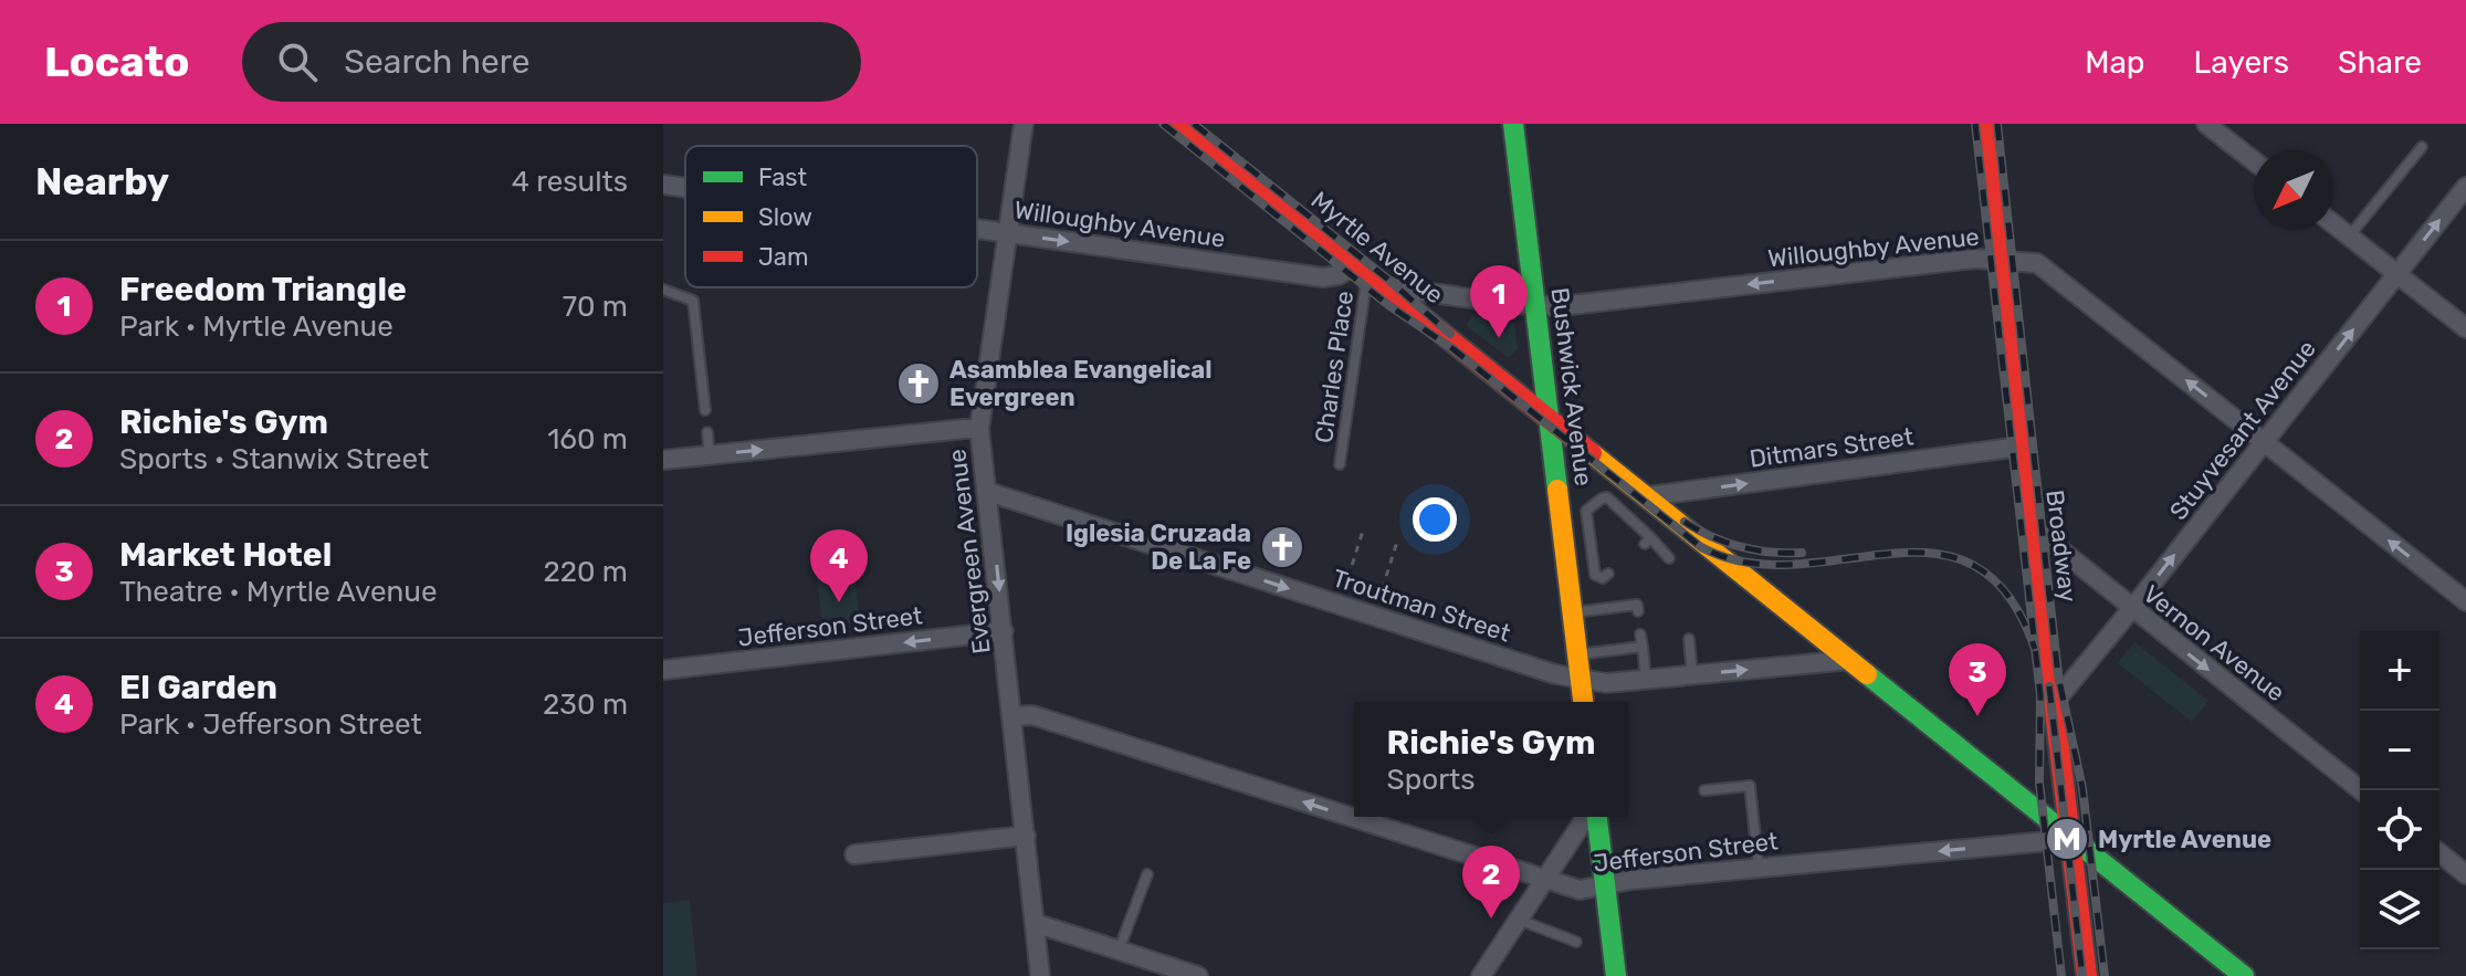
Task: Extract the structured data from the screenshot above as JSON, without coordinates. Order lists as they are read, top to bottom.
{
  "streets": {
    "main road": ["Myrtle Avenue", "Bushwick Avenue", "Broadway"],
    "street": [
      "Willoughby Avenue",
      "Stuyvesant Avenue",
      "Ditmars Street",
      "Evergreen Avenue",
      "Troutman Street",
      "Jefferson Street",
      "Vernon Avenue"
    ],
    "lane": ["Charles Place"]
  },
  "crossings": [
    ["Willoughby Avenue", "Myrtle Avenue"],
    ["Willoughby Avenue", "Charles Place"],
    ["Willoughby Avenue", "Bushwick Avenue"],
    ["Willoughby Avenue", "Stuyvesant Avenue"],
    ["Willoughby Avenue", "Broadway"],
    ["Willoughby Avenue", "Evergreen Avenue"],
    ["Myrtle Avenue", "Charles Place"],
    ["Myrtle Avenue", "Bushwick Avenue"],
    ["Myrtle Avenue", "Ditmars Street"],
    ["Myrtle Avenue", "Broadway"],
    ["Myrtle Avenue", "Troutman Street"],
    ["Myrtle Avenue", "Jefferson Street"],
    ["Bushwick Avenue", "Troutman Street"],
    ["Stuyvesant Avenue", "Broadway"],
    ["Stuyvesant Avenue", "Vernon Avenue"],
    ["Ditmars Street", "Broadway"],
    ["Broadway", "Jefferson Street"],
    ["Broadway", "Vernon Avenue"],
    ["Evergreen Avenue", "Troutman Street"],
    ["Evergreen Avenue", "Jefferson Street"]
  ],
  "one_way": [
    "Stuyvesant Avenue",
    "Ditmars Street",
    "Troutman Street",
    "Jefferson Street",
    "Vernon Avenue"
  ],
  "places": {
    "church": ["Asamblea Evangelical Evergreen", "Iglesia Cruzada De La Fe"],
    "metro station": ["Myrtle Avenue"]
  },
  "legend": ["Fast", "Slow", "Jam"],
  "north": "bottom left",
  "page": {
    "header": "Locato",
    "search": "Search here",
    "nav": ["Map", "Layers", "Share"],
    "heading": ["Nearby", "4 results"],
    "list": [
      {
        "mark": "1",
        "name": "Freedom Triangle",
        "note": "Park · Myrtle Avenue",
        "value": "70 m"
      },
      {
        "mark": "2",
        "name": "Richie's Gym",
        "note": "Sports · Stanwix Street",
        "value": "160 m"
      },
      {
        "mark": "3",
        "name": "Market Hotel",
        "note": "Theatre · Myrtle Avenue",
        "value": "220 m"
      },
      {
        "mark": "4",
        "name": "El Garden",
        "note": "Park · Jefferson Street",
        "value": "230 m"
      }
    ],
    "pins": [
      "1",
      "4",
      "3",
      "2"
    ],
    "map_buttons": ["+", "−"],
    "popup": ["Richie's Gym", "Sports"]
  }
}
